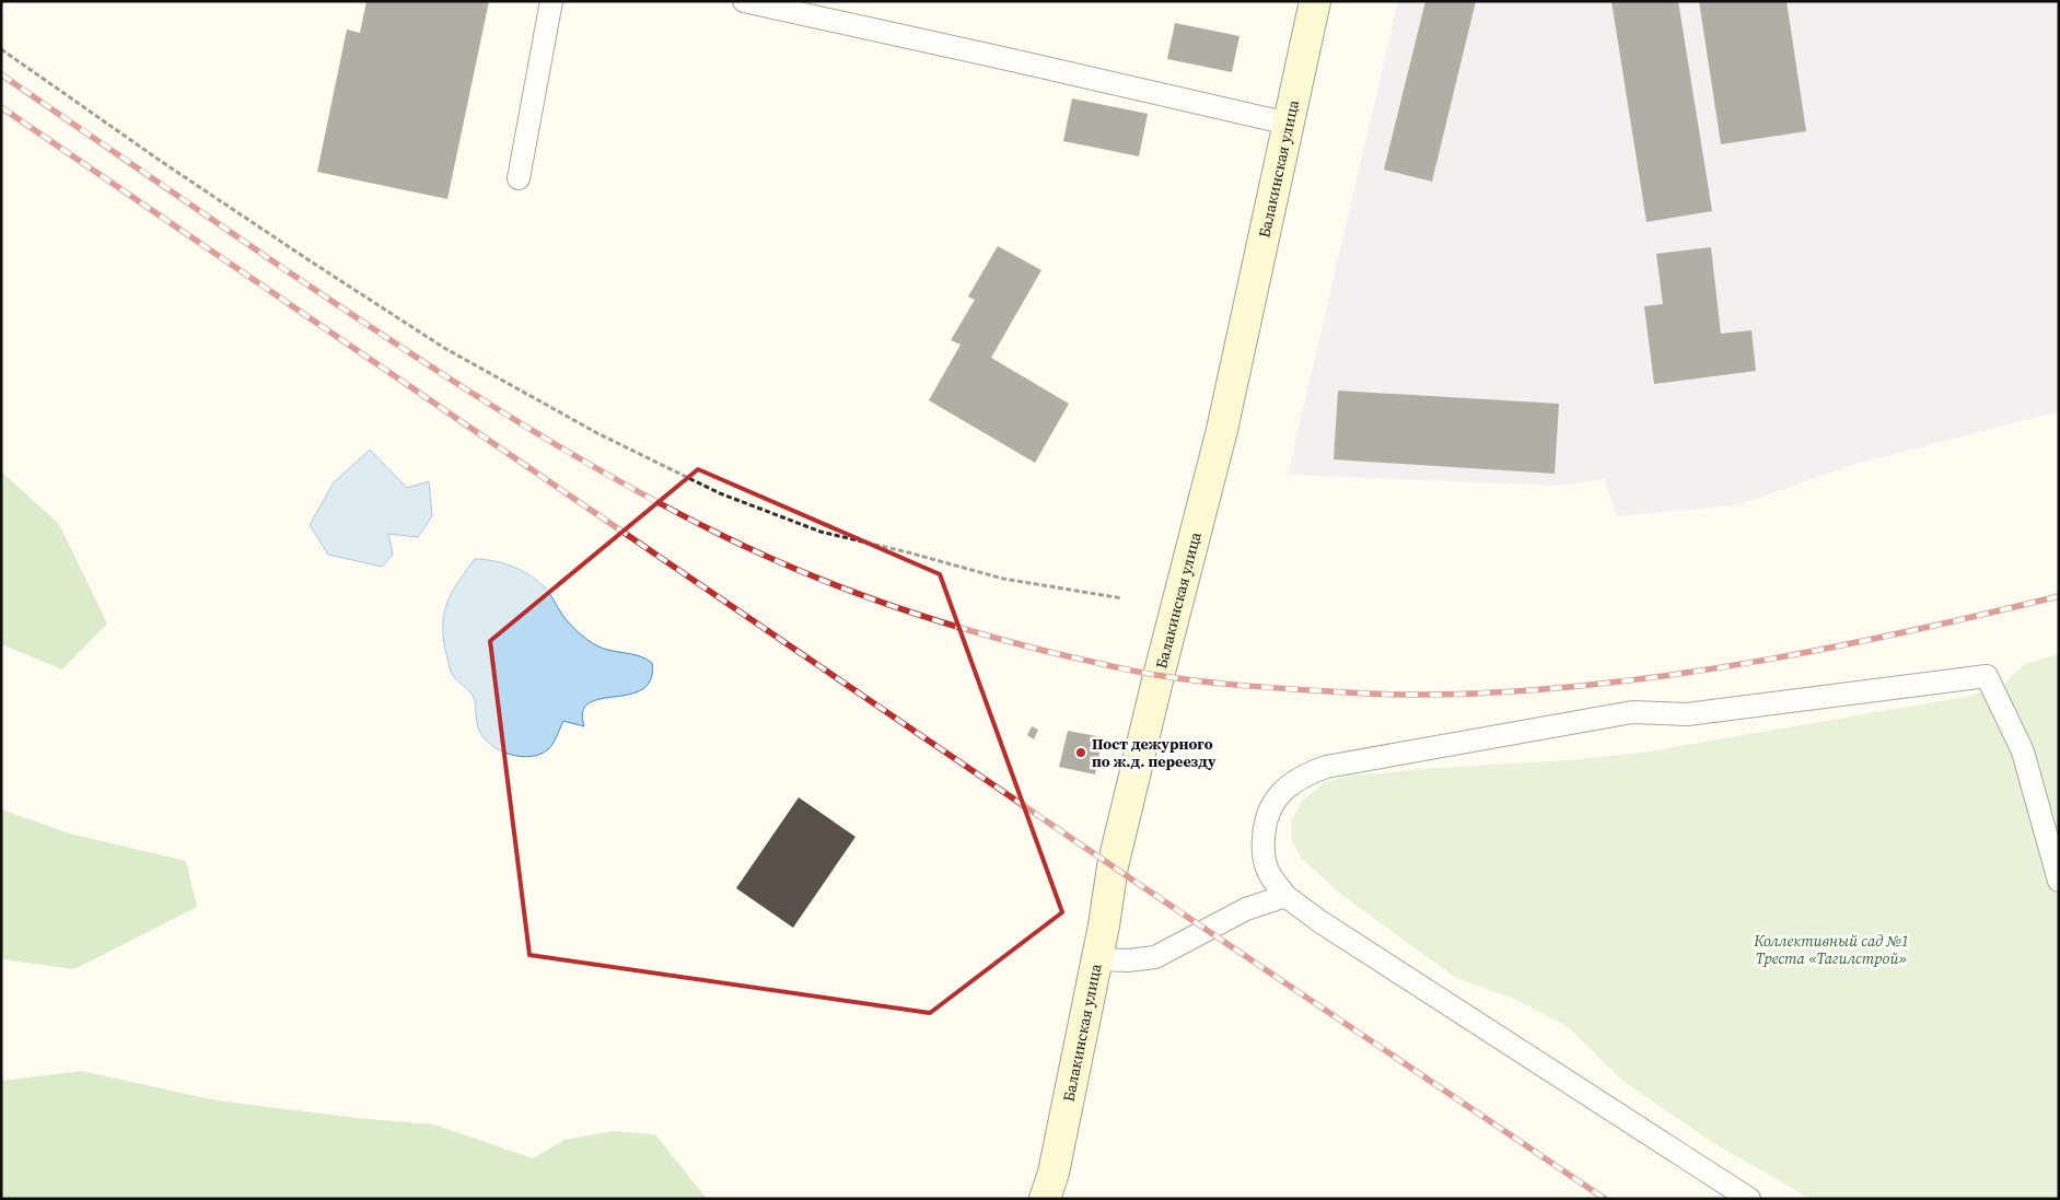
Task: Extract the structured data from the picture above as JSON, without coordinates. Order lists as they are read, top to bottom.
{
  "streets": {
    "street": ["Балакинская улица"]
  },
  "parks": ["Коллективный сад №1 Треста «Тагилстрой»"],
  "places": ["Пост дежурного по ж.д. переезду"]
}
